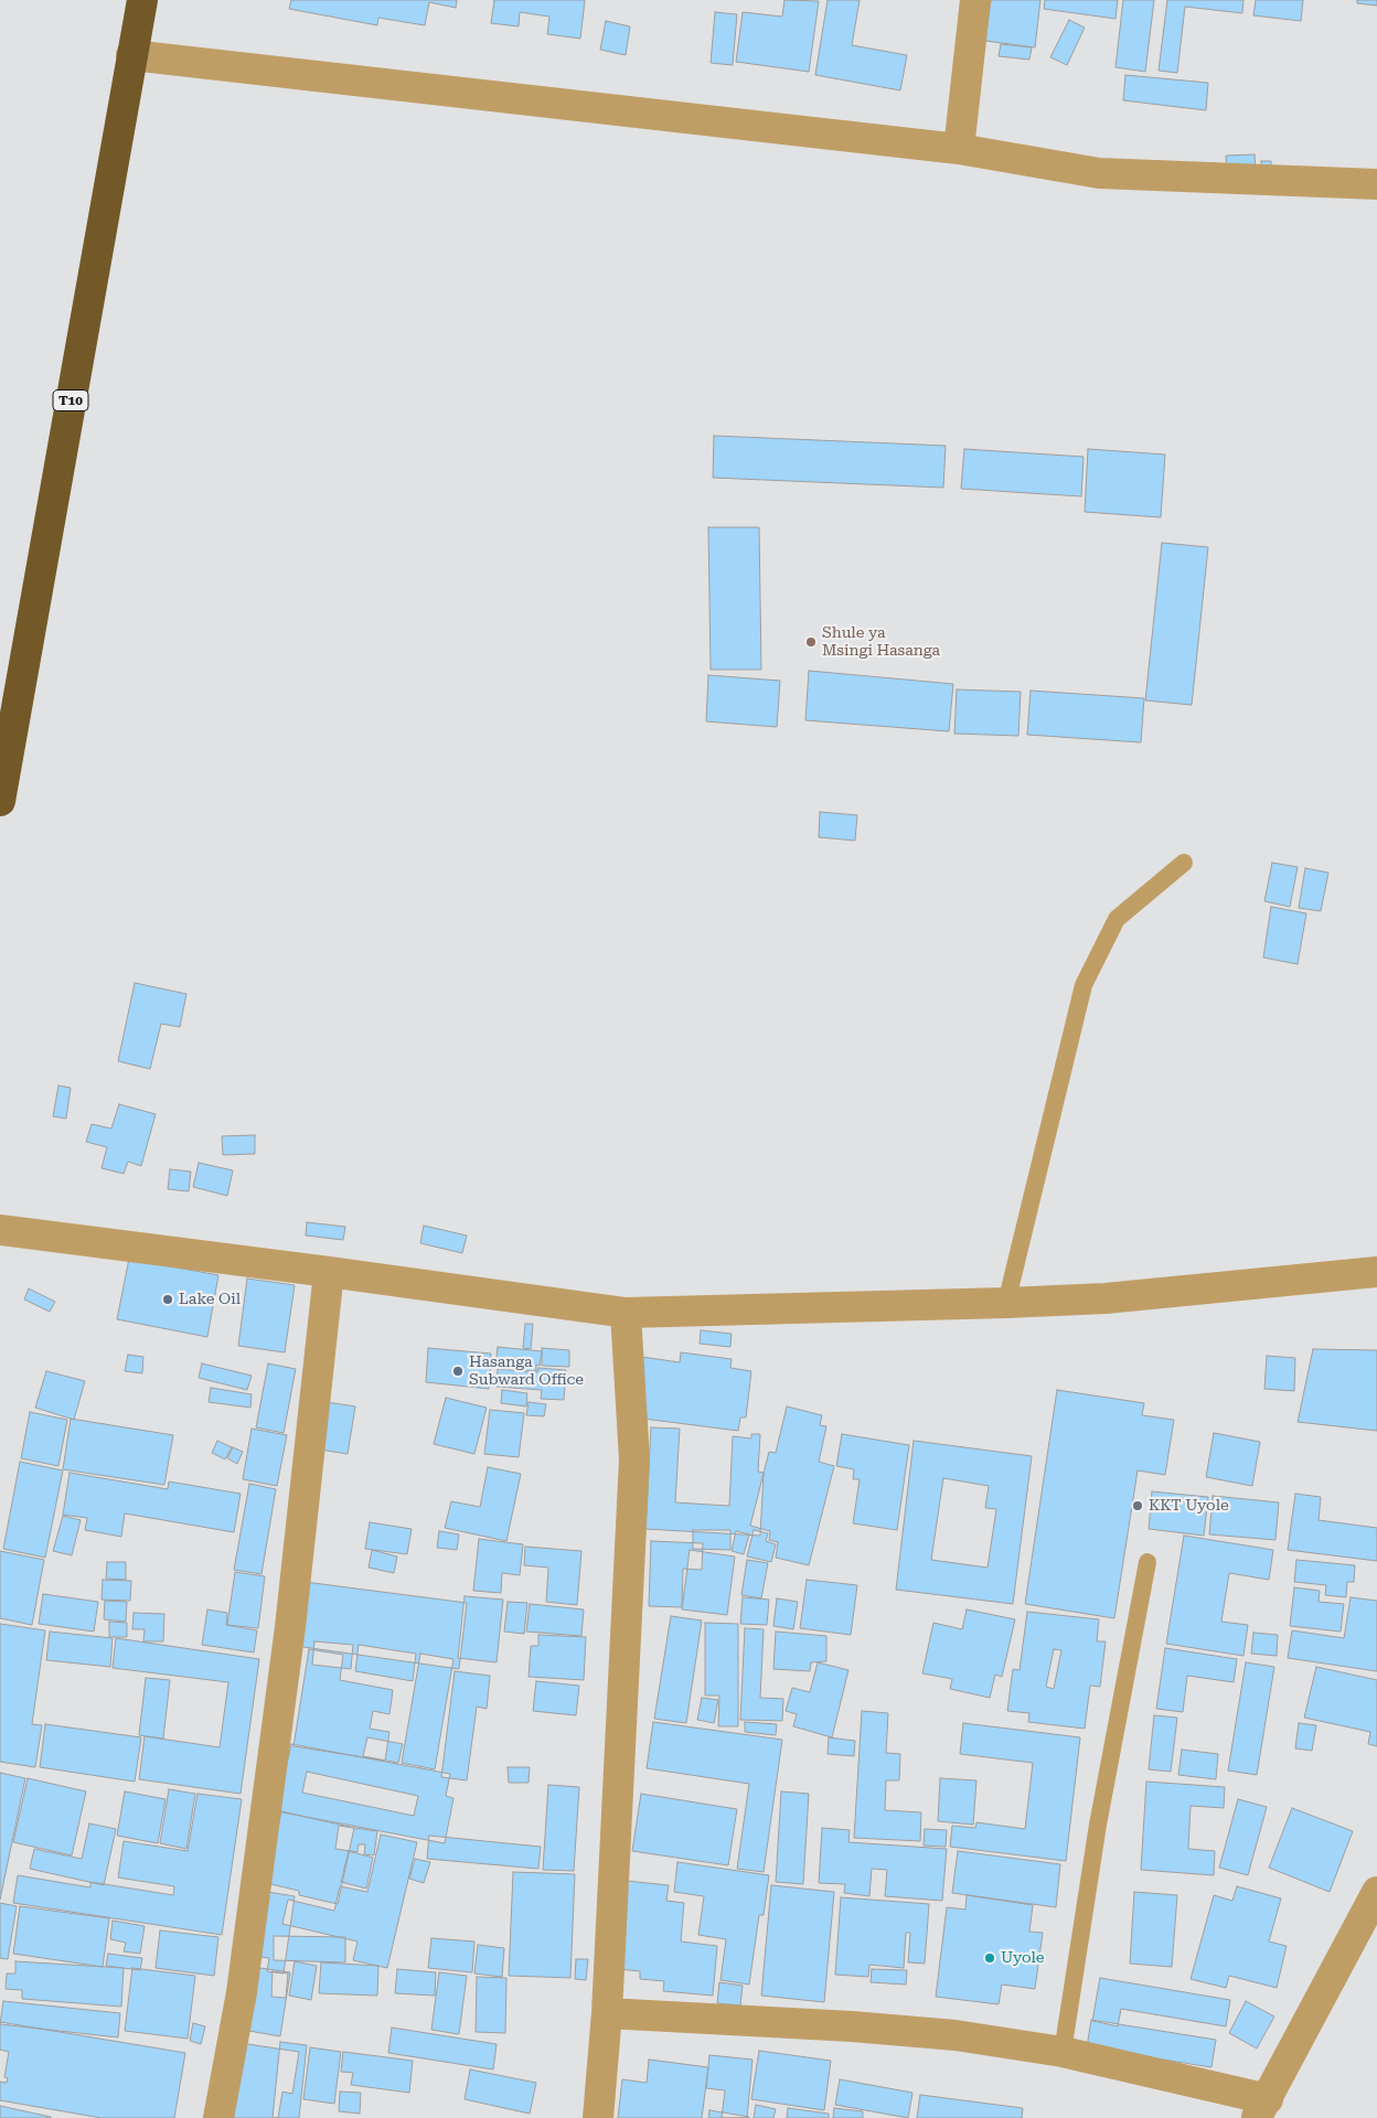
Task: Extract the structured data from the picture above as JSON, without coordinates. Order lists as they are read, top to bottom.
{
  "streets": {
    "highway": ["T10"]
  },
  "places": [
    "Shule ya Msingi Hasanga",
    "Lake Oil",
    "Hasanga Subward Office",
    "KKT Uyole",
    "Uyole"
  ]
}
